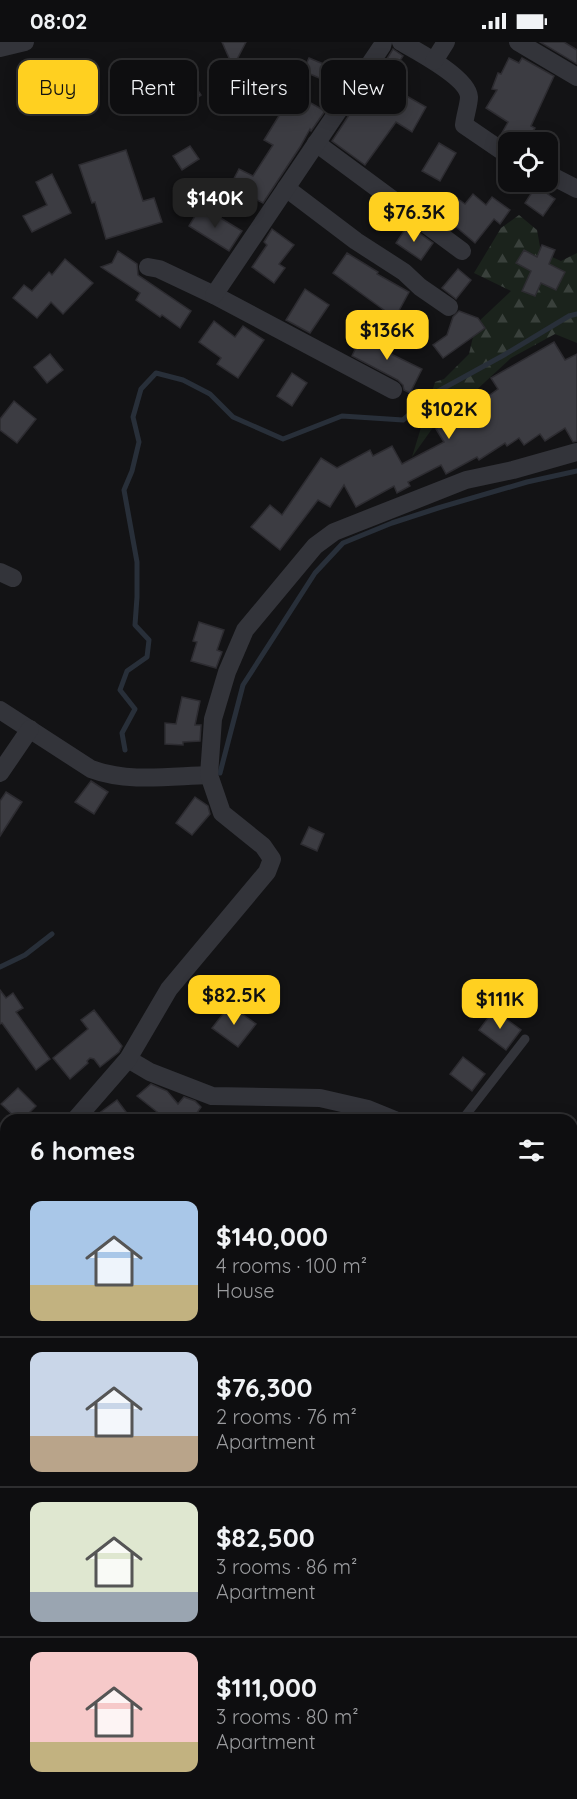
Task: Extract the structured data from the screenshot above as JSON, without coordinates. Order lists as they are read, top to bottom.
{
  "page": {
    "status": "08:02",
    "chip": [
      "Buy",
      "Rent",
      "Filters",
      "New"
    ],
    "price": [
      "$140K",
      "$76.3K",
      "$136K",
      "$102K",
      "$82.5K",
      "$111K"
    ],
    "heading": "6 homes",
    "list": [
      {
        "name": "$140,000",
        "note": "4 rooms · 100 m² · House"
      },
      {
        "name": "$76,300",
        "note": "2 rooms · 76 m² · Apartment"
      },
      {
        "name": "$82,500",
        "note": "3 rooms · 86 m² · Apartment"
      },
      {
        "name": "$111,000",
        "note": "3 rooms · 80 m² · Apartment"
      }
    ]
  }
}
